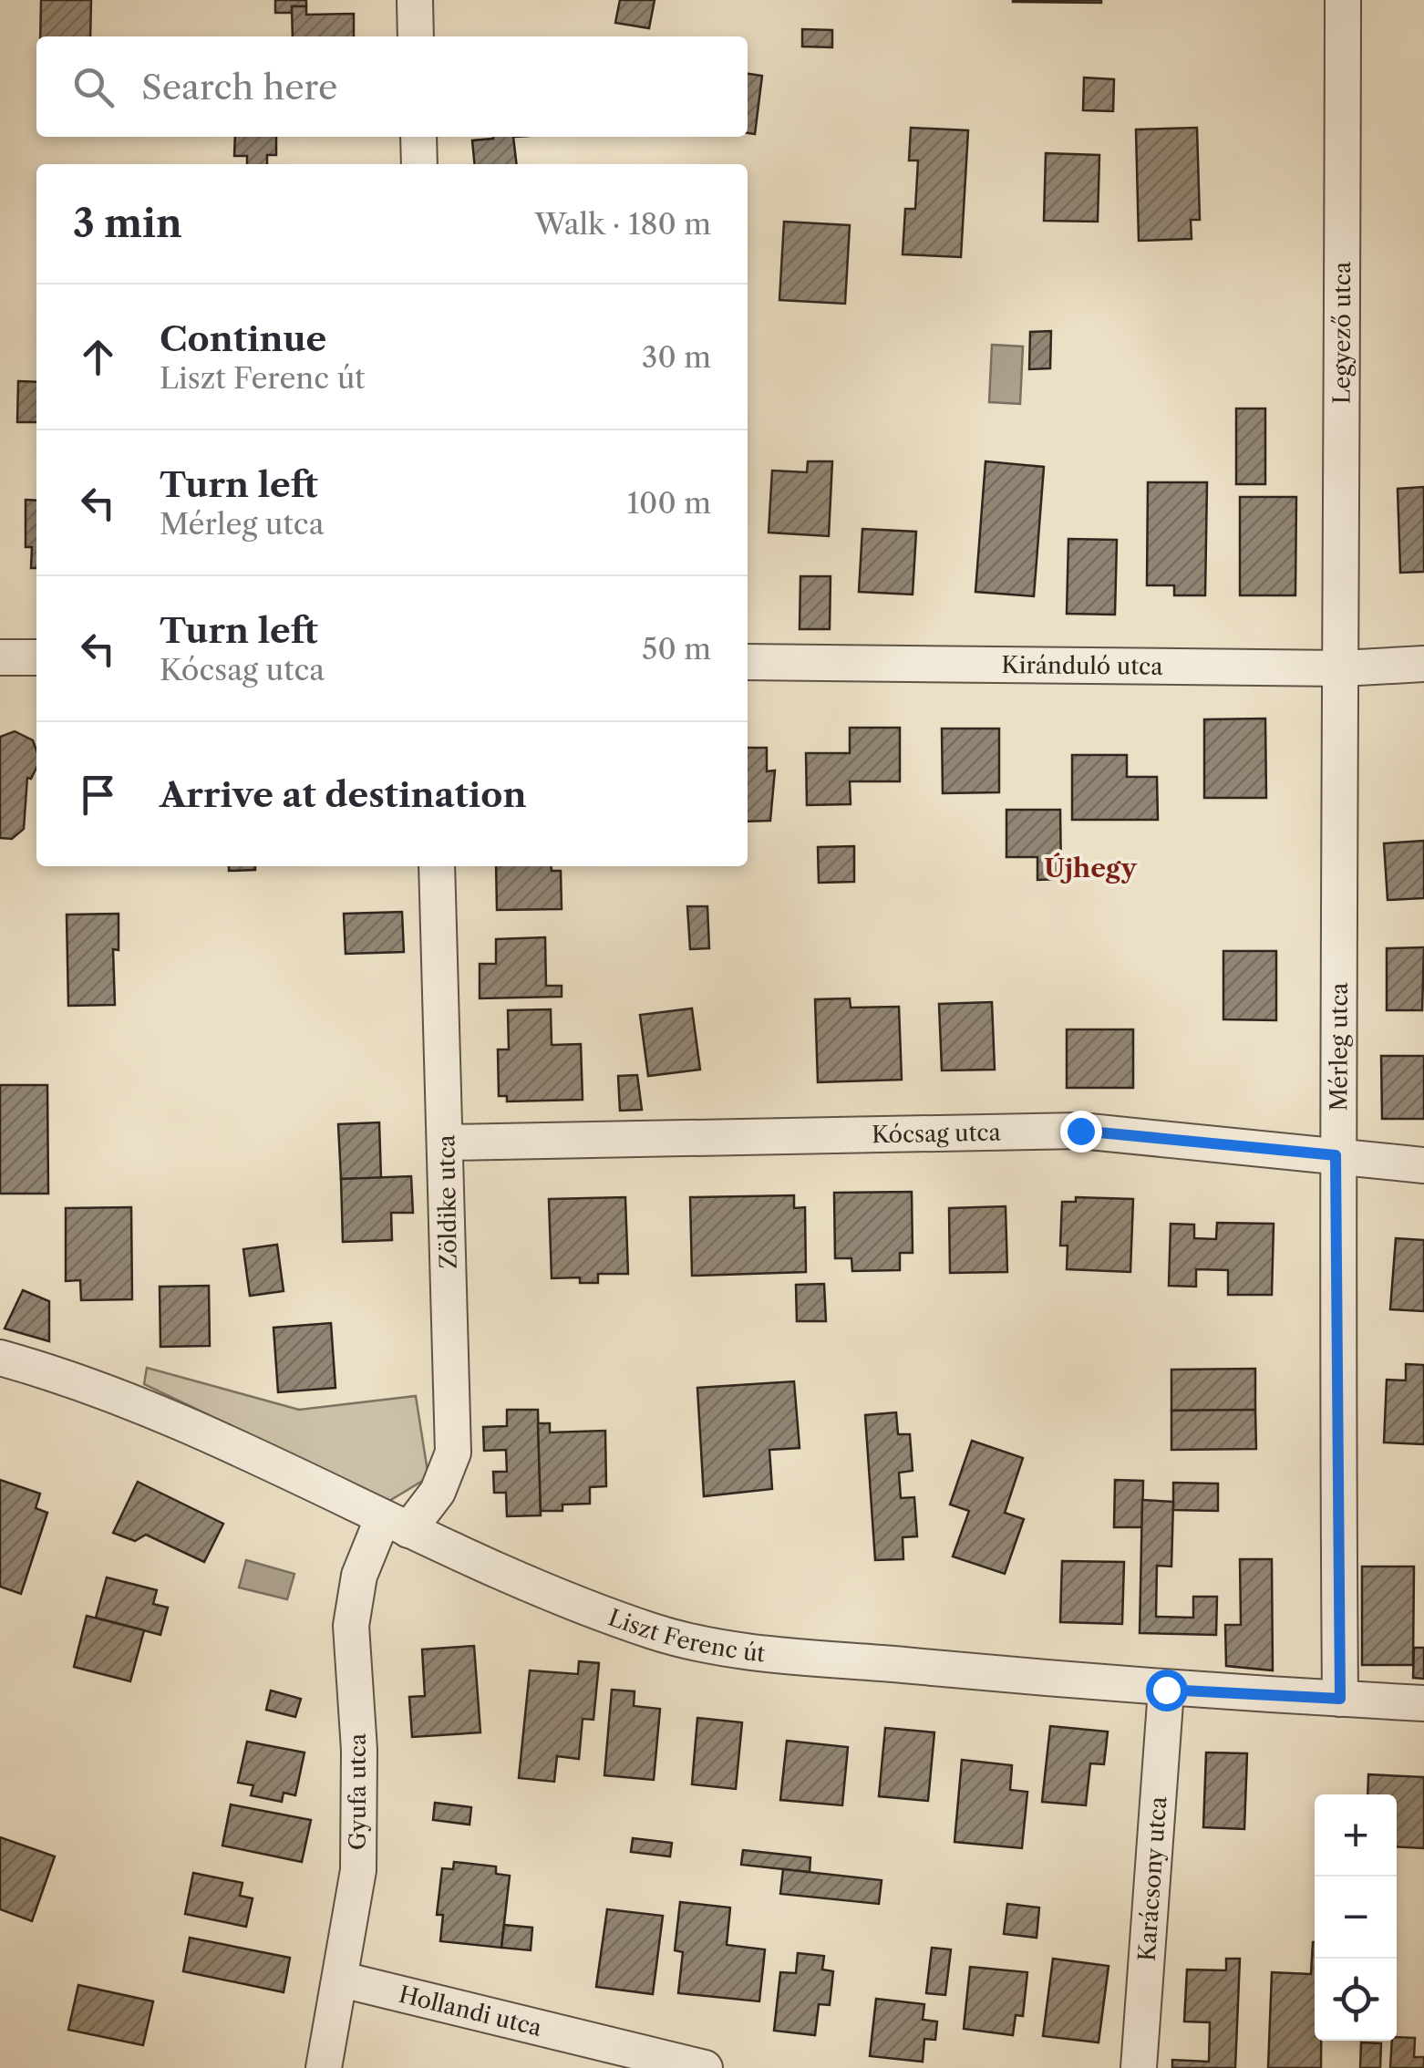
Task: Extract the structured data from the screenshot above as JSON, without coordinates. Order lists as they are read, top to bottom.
{
  "streets": {
    "street": [
      "Legyező utca",
      "Kiránduló utca",
      "Mérleg utca",
      "Kócsag utca",
      "Zöldike utca",
      "Liszt Ferenc út",
      "Gyufa utca",
      "Karácsony utca",
      "Hollandi utca"
    ]
  },
  "crossings": [
    ["Legyező utca", "Kiránduló utca"],
    ["Legyező utca", "Mérleg utca"],
    ["Kiránduló utca", "Mérleg utca"],
    ["Mérleg utca", "Kócsag utca"],
    ["Mérleg utca", "Liszt Ferenc út"],
    ["Kócsag utca", "Zöldike utca"],
    ["Zöldike utca", "Liszt Ferenc út"],
    ["Zöldike utca", "Gyufa utca"],
    ["Liszt Ferenc út", "Gyufa utca"],
    ["Liszt Ferenc út", "Karácsony utca"],
    ["Gyufa utca", "Hollandi utca"]
  ],
  "districts": ["Újhegy"],
  "page": {
    "search": "Search here",
    "heading": ["3 min", "Walk · 180 m"],
    "list": [
      ["Continue", "Liszt Ferenc út", "30 m"],
      ["Turn left", "Mérleg utca", "100 m"],
      ["Turn left", "Kócsag utca", "50 m"],
      "Arrive at destination"
    ],
    "map_buttons": ["+", "−"]
  }
}
